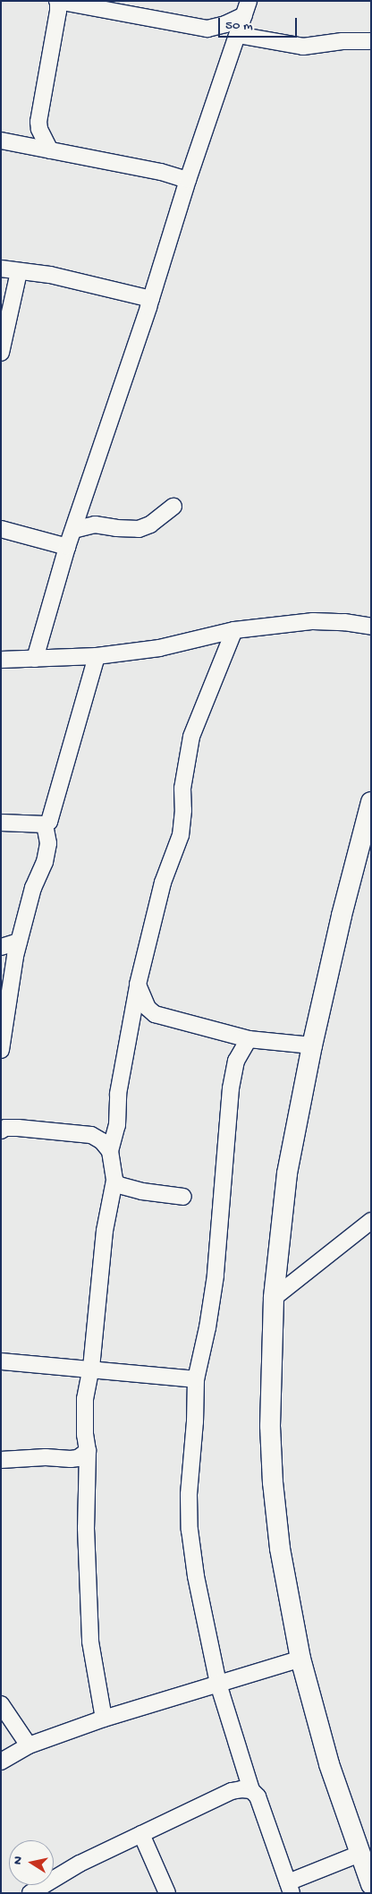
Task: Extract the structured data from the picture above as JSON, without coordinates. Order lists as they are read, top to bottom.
{
  "scale_bar": "50 m",
  "north": "left"
}
